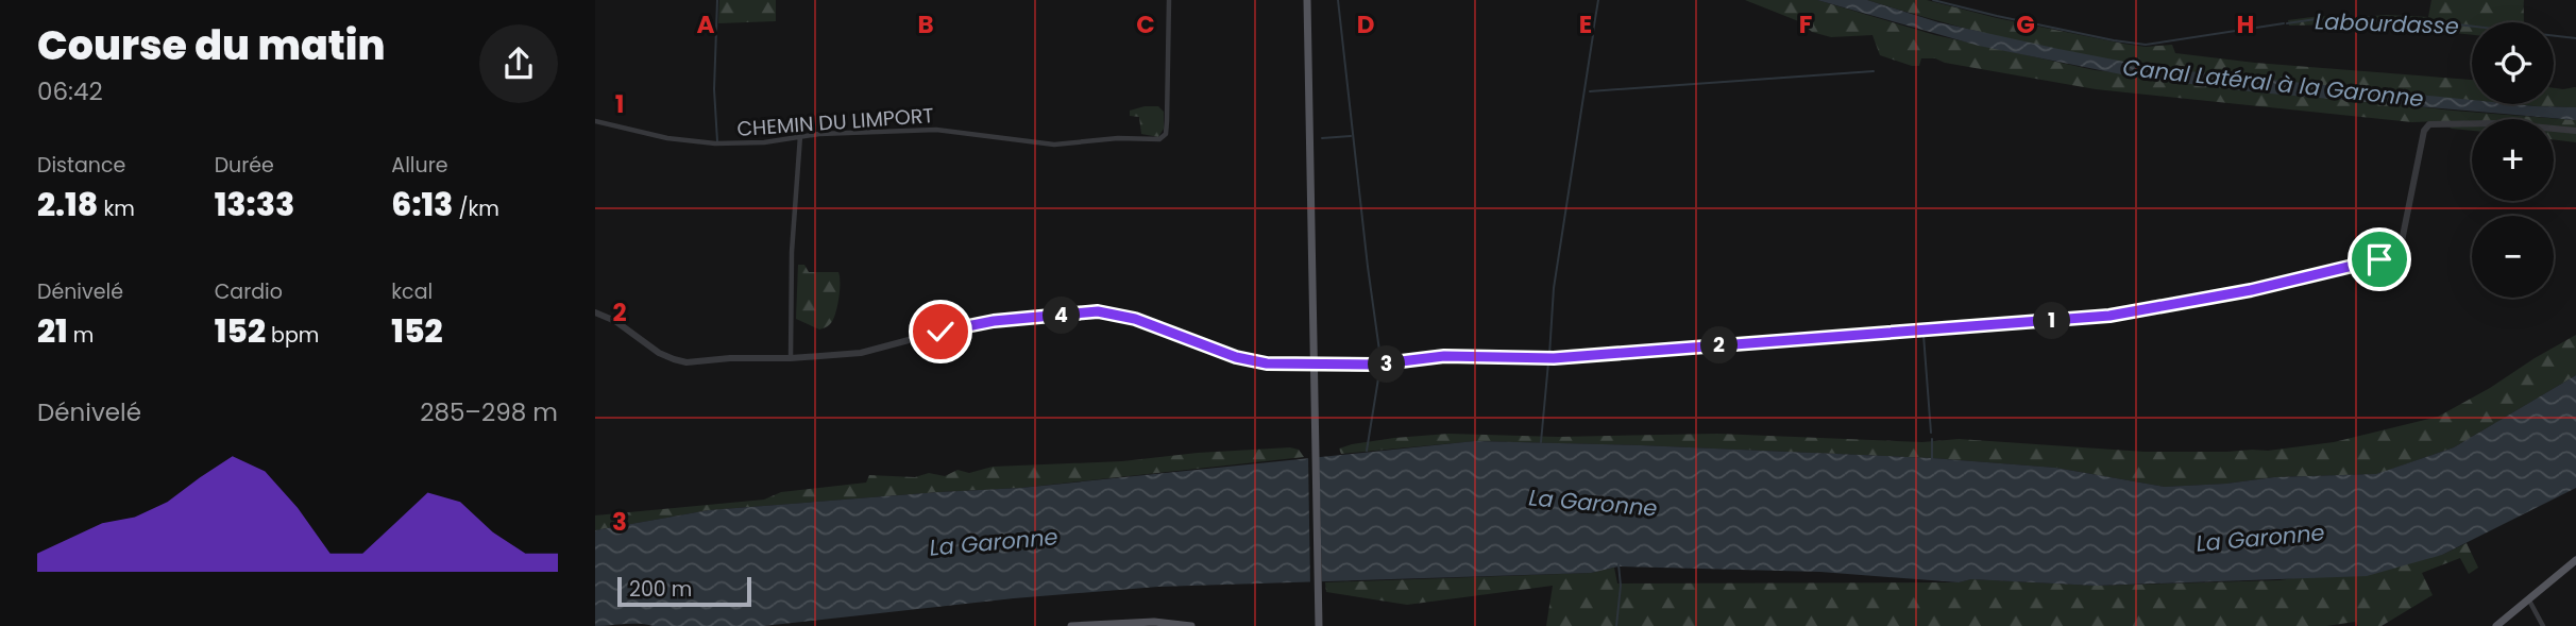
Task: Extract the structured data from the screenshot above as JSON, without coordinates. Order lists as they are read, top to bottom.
{
  "streets": {
    "street": ["CHEMIN DU LIMPORT"]
  },
  "water": ["Labourdasse", "Canal Latéral à la Garonne", "La Garonne"],
  "scale_bar": "200 m",
  "page": {
    "heading": ["Course du matin", "06:42"],
    "map_buttons": ["+", "−"],
    "stats": [
      ["Distance", "2.18 km"],
      ["Durée", "13:33"],
      ["Allure", "6:13 /km"],
      ["Dénivelé", "21 m"],
      ["Cardio", "152 bpm"],
      ["kcal", "152"]
    ],
    "pins": [
      "4",
      "1",
      "2",
      "3"
    ],
    "chart": ["Dénivelé", "285–298 m"],
    "scale": "200 m"
  },
  "grid": {
    "columns": [
      "A",
      "B",
      "C",
      "D",
      "E",
      "F",
      "G",
      "H"
    ],
    "rows": ["1", "2", "3"]
  }
}
